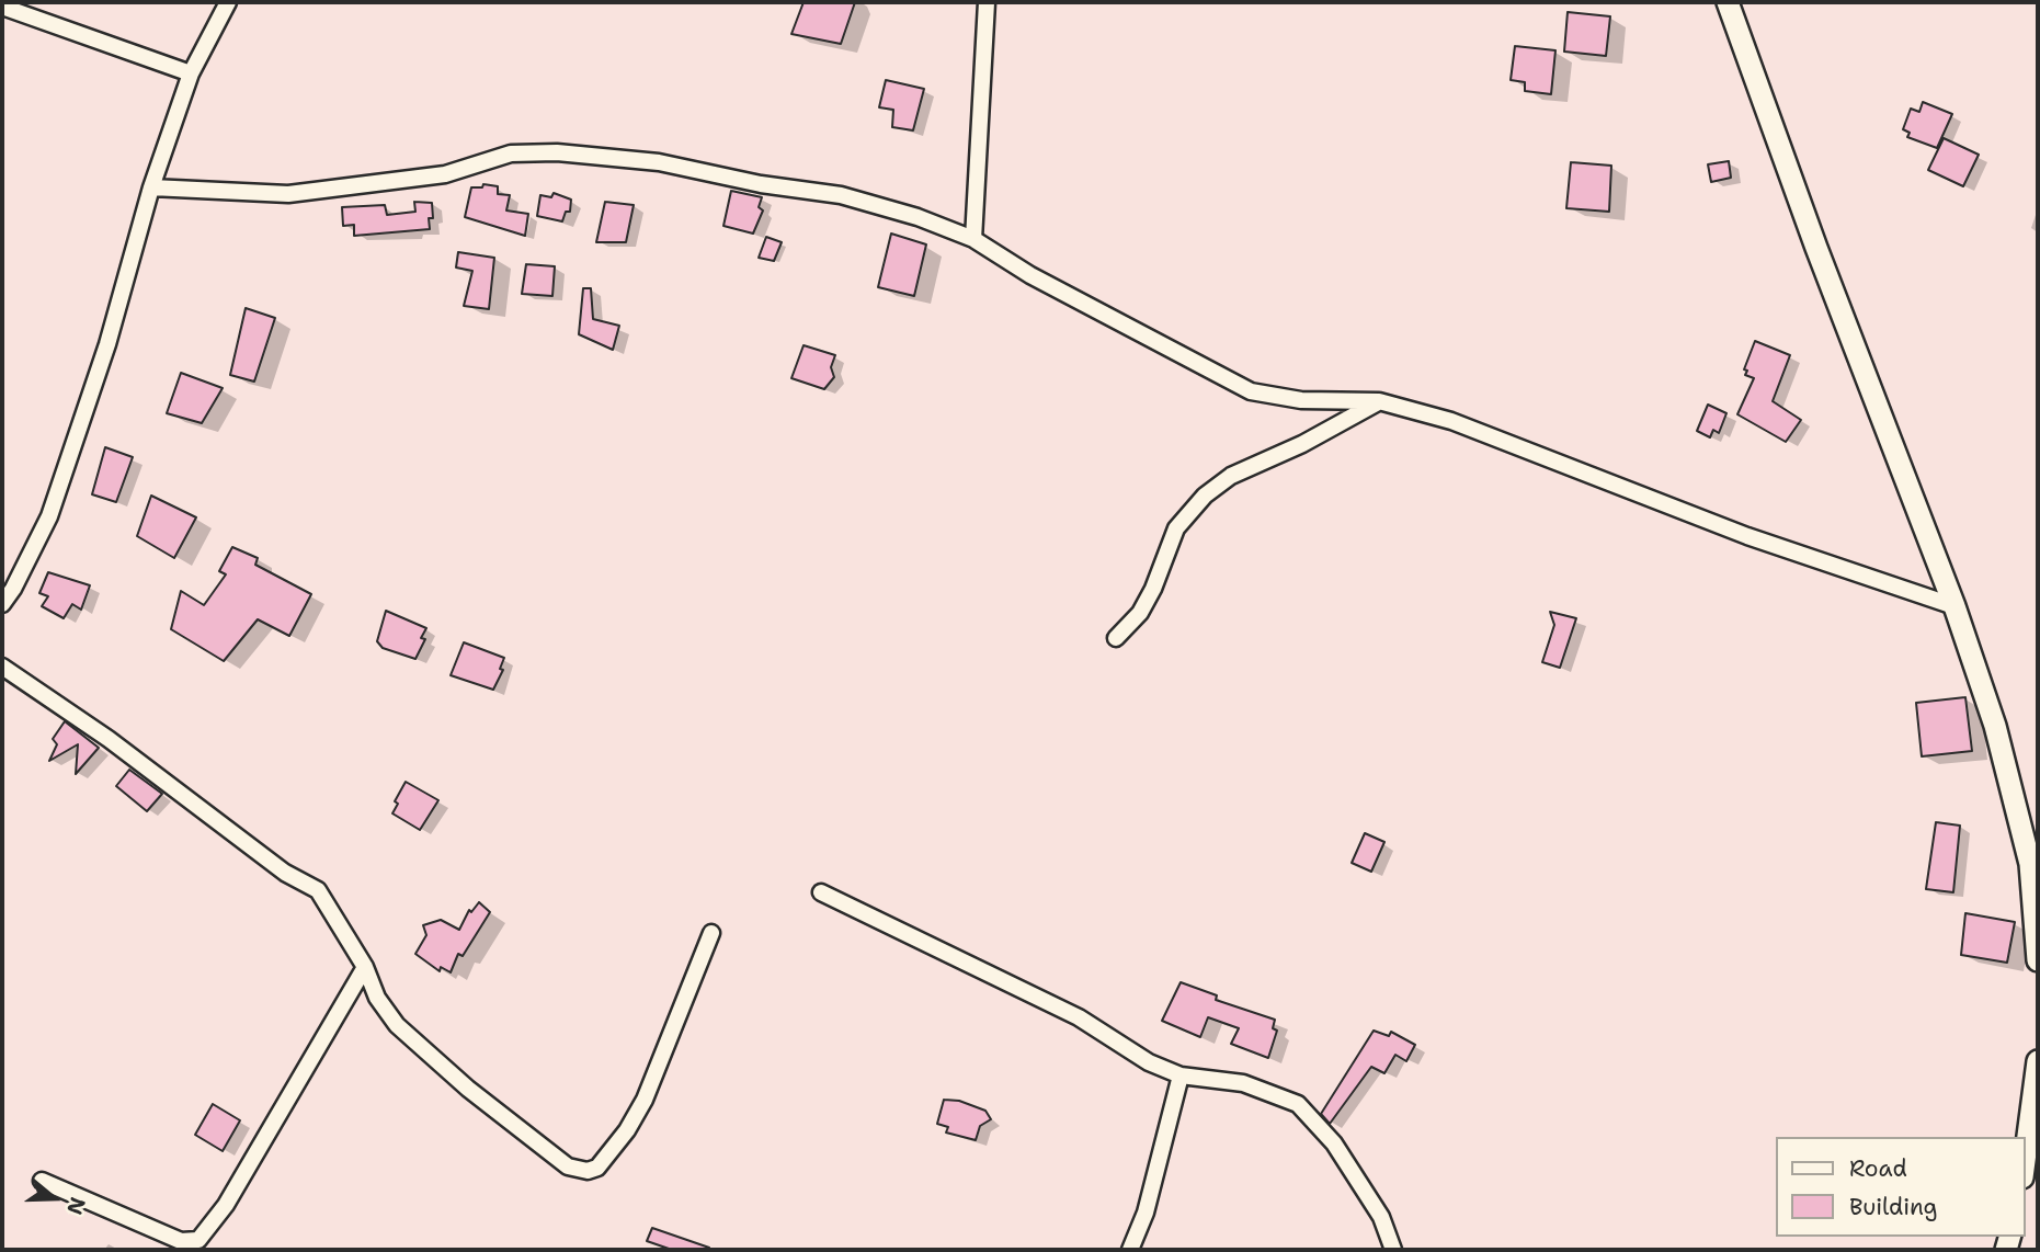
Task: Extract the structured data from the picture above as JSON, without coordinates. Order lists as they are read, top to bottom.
{
  "legend": ["Road", "Building"],
  "north": "right"
}
